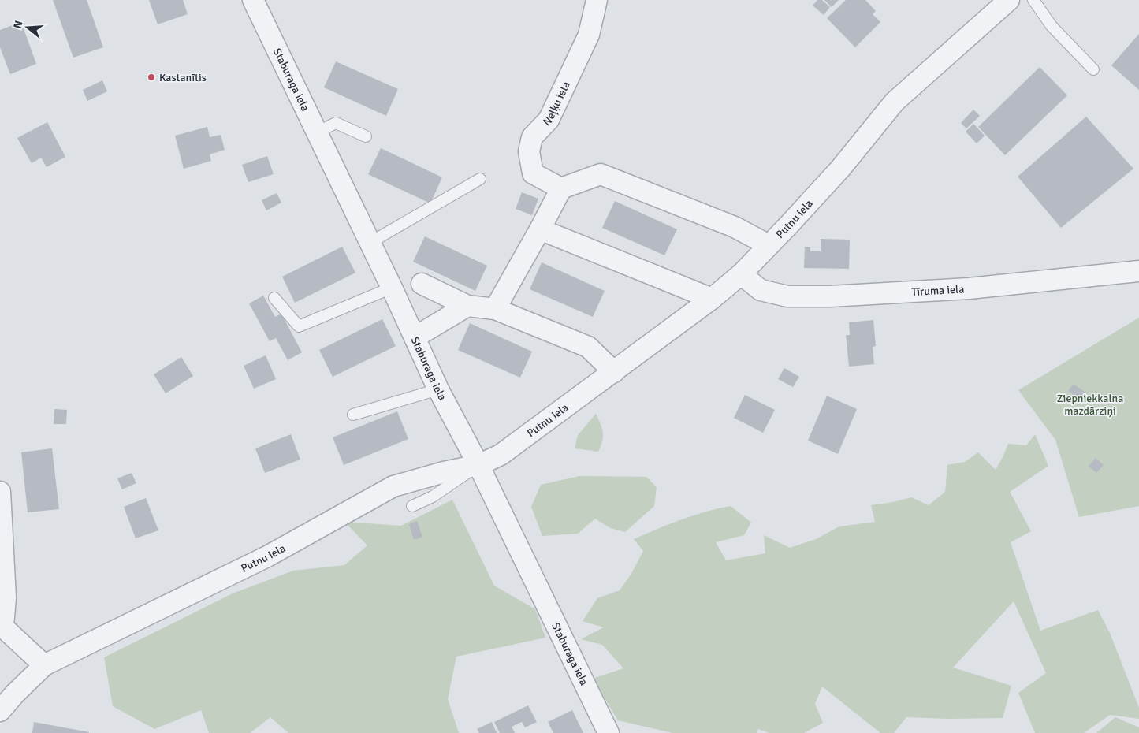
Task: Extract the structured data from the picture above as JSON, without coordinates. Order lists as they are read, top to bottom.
{
  "streets": {
    "street": [
      "Staburaga iela",
      "Neļķu iela",
      "Putnu iela",
      "Tīruma iela"
    ]
  },
  "crossings": [
    ["Staburaga iela", "Putnu iela"],
    ["Putnu iela", "Tīruma iela"]
  ],
  "parks": ["Ziepniekkalna mazdārziņi"],
  "places": ["Kastanītis"],
  "north": "left"
}
